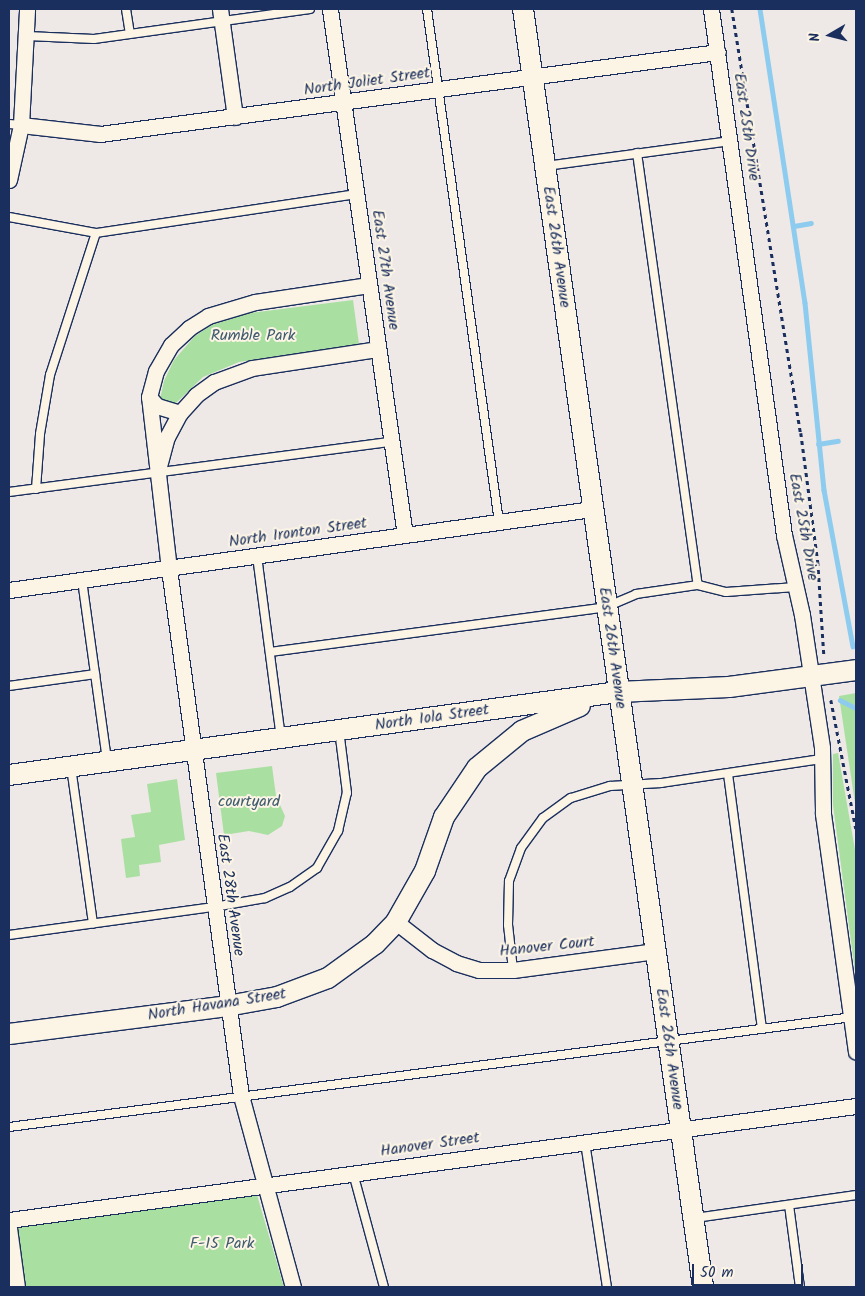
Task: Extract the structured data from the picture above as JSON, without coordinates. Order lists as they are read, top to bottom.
{
  "streets": {
    "street": [
      "North Joliet Street",
      "East 25th Drive",
      "East 26th Avenue",
      "East 27th Avenue",
      "North Ironton Street",
      "North Iola Street",
      "East 28th Avenue",
      "Hanover Court",
      "North Havana Street",
      "Hanover Street"
    ]
  },
  "crossings": [
    ["North Joliet Street", "East 25th Drive"],
    ["North Joliet Street", "East 26th Avenue"],
    ["North Joliet Street", "East 27th Avenue"],
    ["East 25th Drive", "North Iola Street"],
    ["East 26th Avenue", "North Ironton Street"],
    ["East 26th Avenue", "North Iola Street"],
    ["East 26th Avenue", "Hanover Court"],
    ["East 26th Avenue", "North Havana Street"],
    ["East 26th Avenue", "Hanover Street"],
    ["East 27th Avenue", "North Ironton Street"],
    ["East 27th Avenue", "East 28th Avenue"],
    ["North Ironton Street", "East 28th Avenue"],
    ["North Iola Street", "East 28th Avenue"],
    ["North Iola Street", "North Havana Street"],
    ["East 28th Avenue", "North Havana Street"],
    ["East 28th Avenue", "Hanover Street"],
    ["Hanover Court", "North Havana Street"]
  ],
  "parks": ["Rumble Park", "courtyard", "F-15 Park"],
  "scale_bar": "50 m",
  "north": "left"
}
